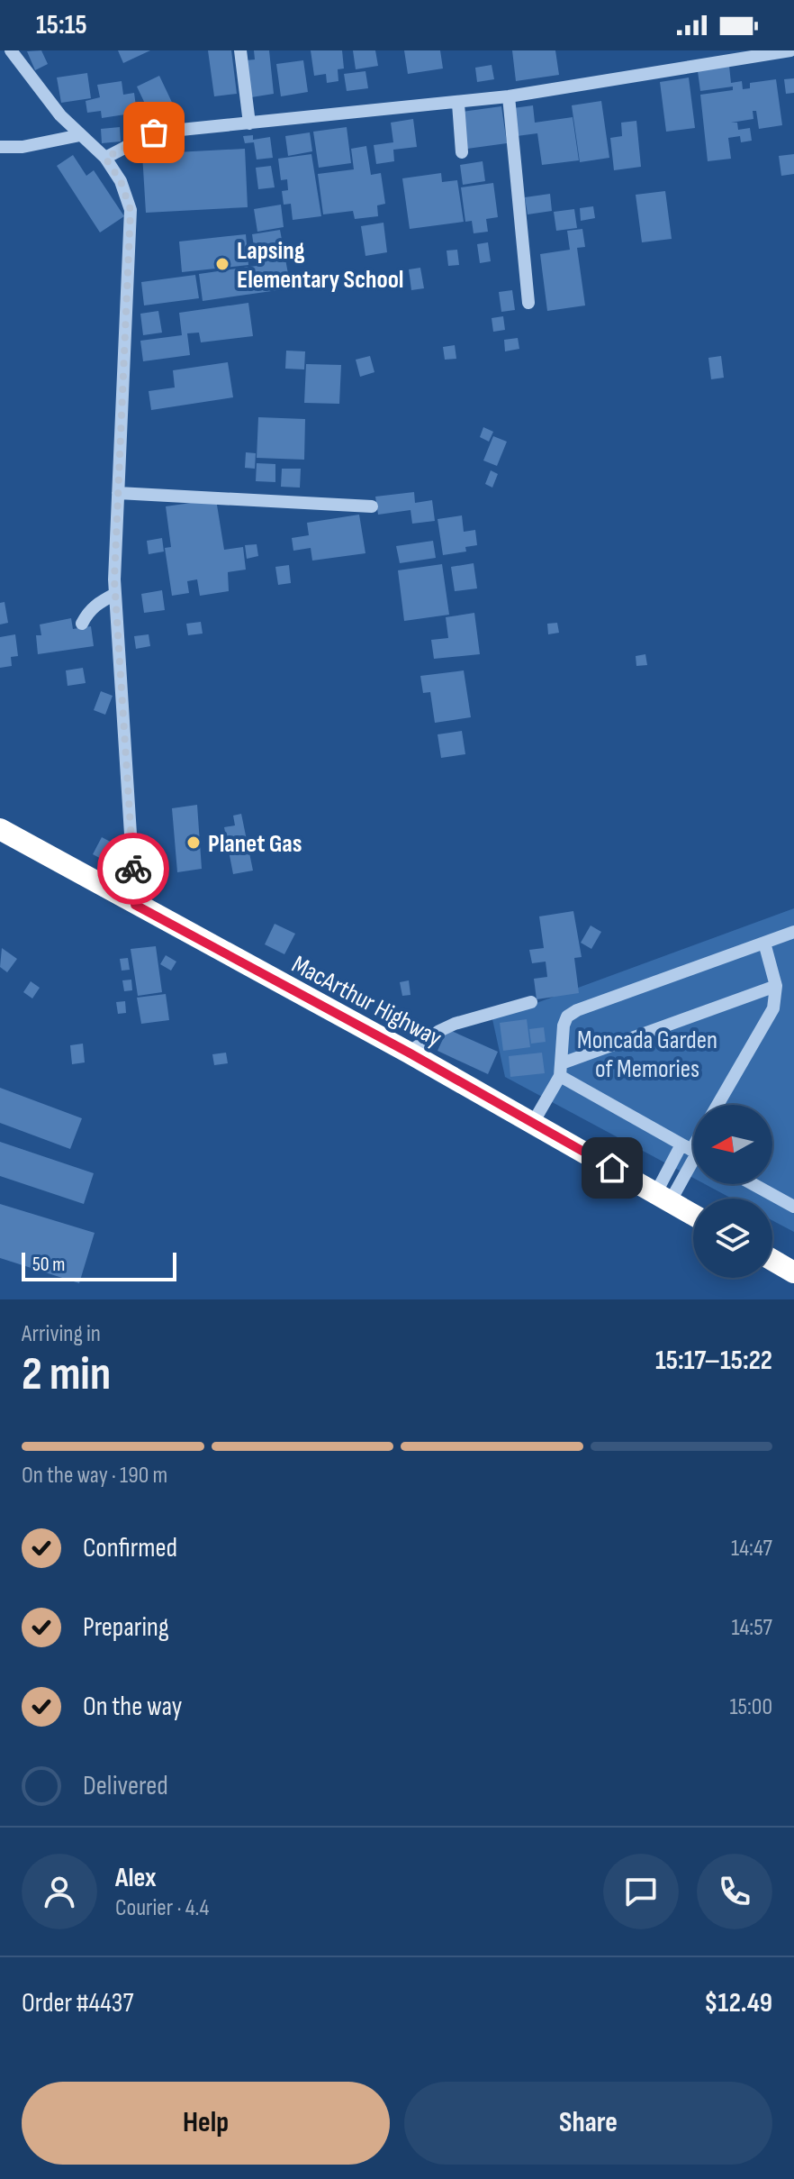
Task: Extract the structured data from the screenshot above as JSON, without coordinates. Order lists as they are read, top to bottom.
{
  "streets": {
    "highway": ["MacArthur Highway"]
  },
  "parks": ["Moncada Garden of Memories"],
  "places": ["Lapsing Elementary School", "Planet Gas"],
  "scale_bar": "50 m",
  "north": "left",
  "page": {
    "status": "15:15",
    "scale": "50 m",
    "heading": ["2 min", "Arriving in", "15:17–15:22"],
    "panel": [
      "Alex",
      "Courier · 4.4",
      "Order #4437",
      "$12.49"
    ],
    "bar": "On the way · 190 m",
    "list": [
      ["Confirmed", "14:47"],
      ["Preparing", "14:57"],
      ["On the way", "15:00"],
      "Delivered"
    ],
    "buttons": ["Help", "Share"]
  }
}
